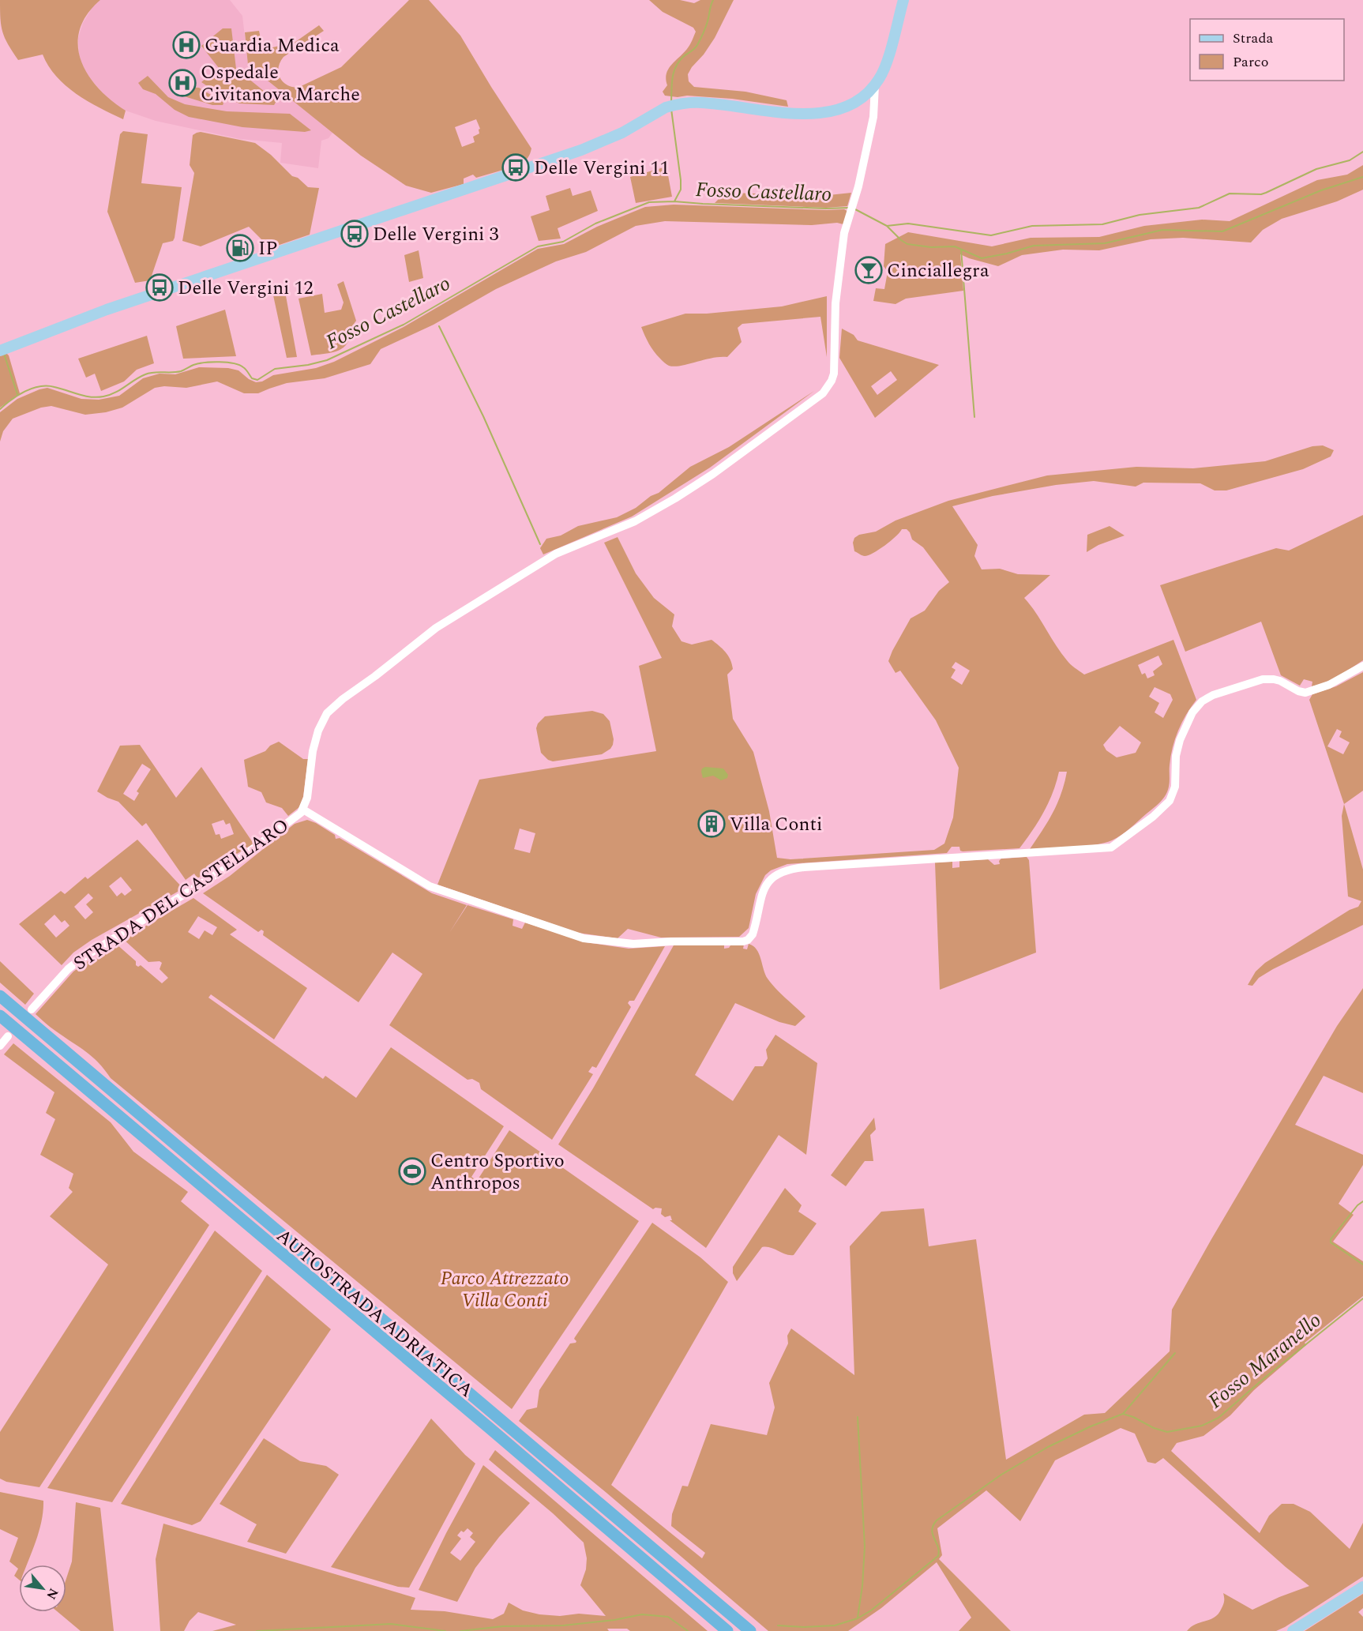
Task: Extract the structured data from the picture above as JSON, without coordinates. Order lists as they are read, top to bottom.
{
  "streets": {
    "highway": ["AUTOSTRADA ADRIATICA"],
    "street": ["STRADA DEL CASTELLARO"]
  },
  "water": ["Fosso Castellaro", "Fosso Maranello"],
  "parks": ["Parco Attrezzato Villa Conti"],
  "places": {
    "hospital": ["Guardia Medica", "Ospedale Civitanova Marche"],
    "bus stop": ["Delle Vergini 11", "Delle Vergini 3", "Delle Vergini 12"],
    "fuel station": ["IP"],
    "bar": ["Cinciallegra"],
    "building": ["Villa Conti"],
    "sports": ["Centro Sportivo Anthropos"]
  },
  "legend": ["Strada", "Parco"],
  "north": "bottom right"
}
